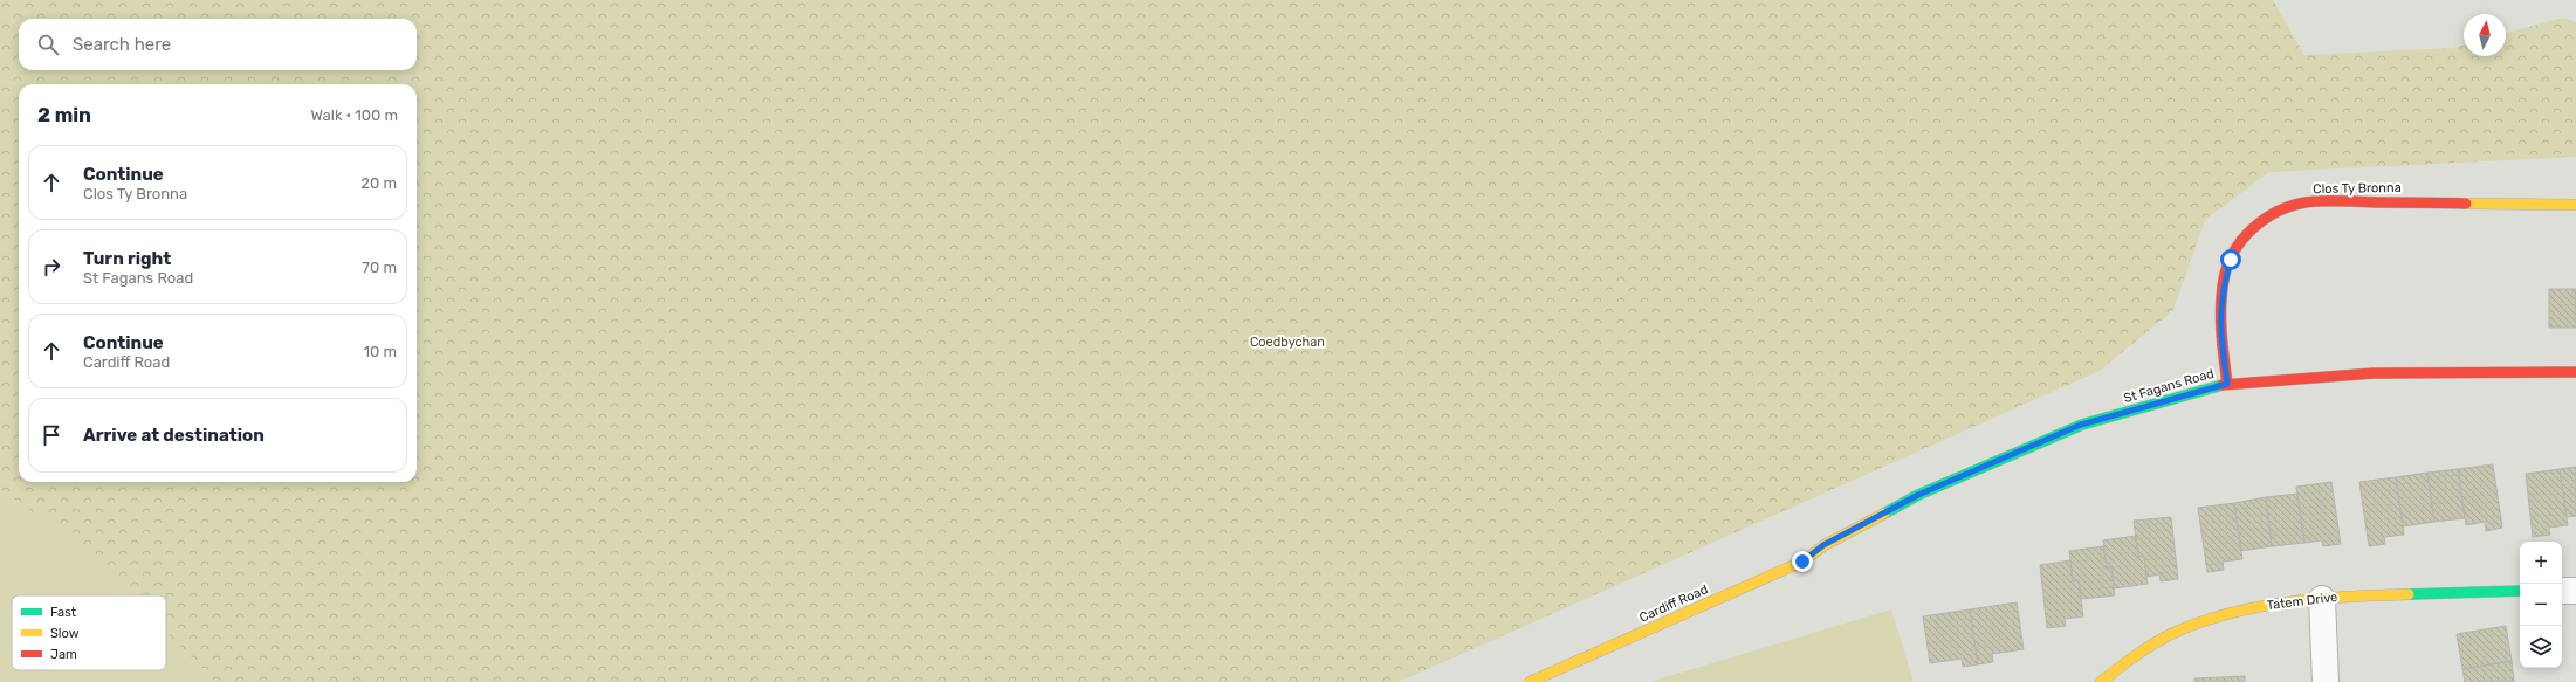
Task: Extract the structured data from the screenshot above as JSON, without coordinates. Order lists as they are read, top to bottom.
{
  "streets": {
    "street": [
      "Clos Ty Bronna",
      "St Fagans Road",
      "Tatem Drive",
      "Cardiff Road"
    ]
  },
  "crossings": [
    ["Clos Ty Bronna", "St Fagans Road"],
    ["St Fagans Road", "Cardiff Road"]
  ],
  "parks": ["Coedbychan"],
  "legend": ["Fast", "Slow", "Jam"],
  "north": "top",
  "page": {
    "search": "Search here",
    "heading": ["2 min", "Walk · 100 m"],
    "list": [
      ["Continue", "Clos Ty Bronna", "20 m"],
      ["Turn right", "St Fagans Road", "70 m"],
      ["Continue", "Cardiff Road", "10 m"],
      "Arrive at destination"
    ],
    "map_buttons": ["+", "−"]
  }
}
